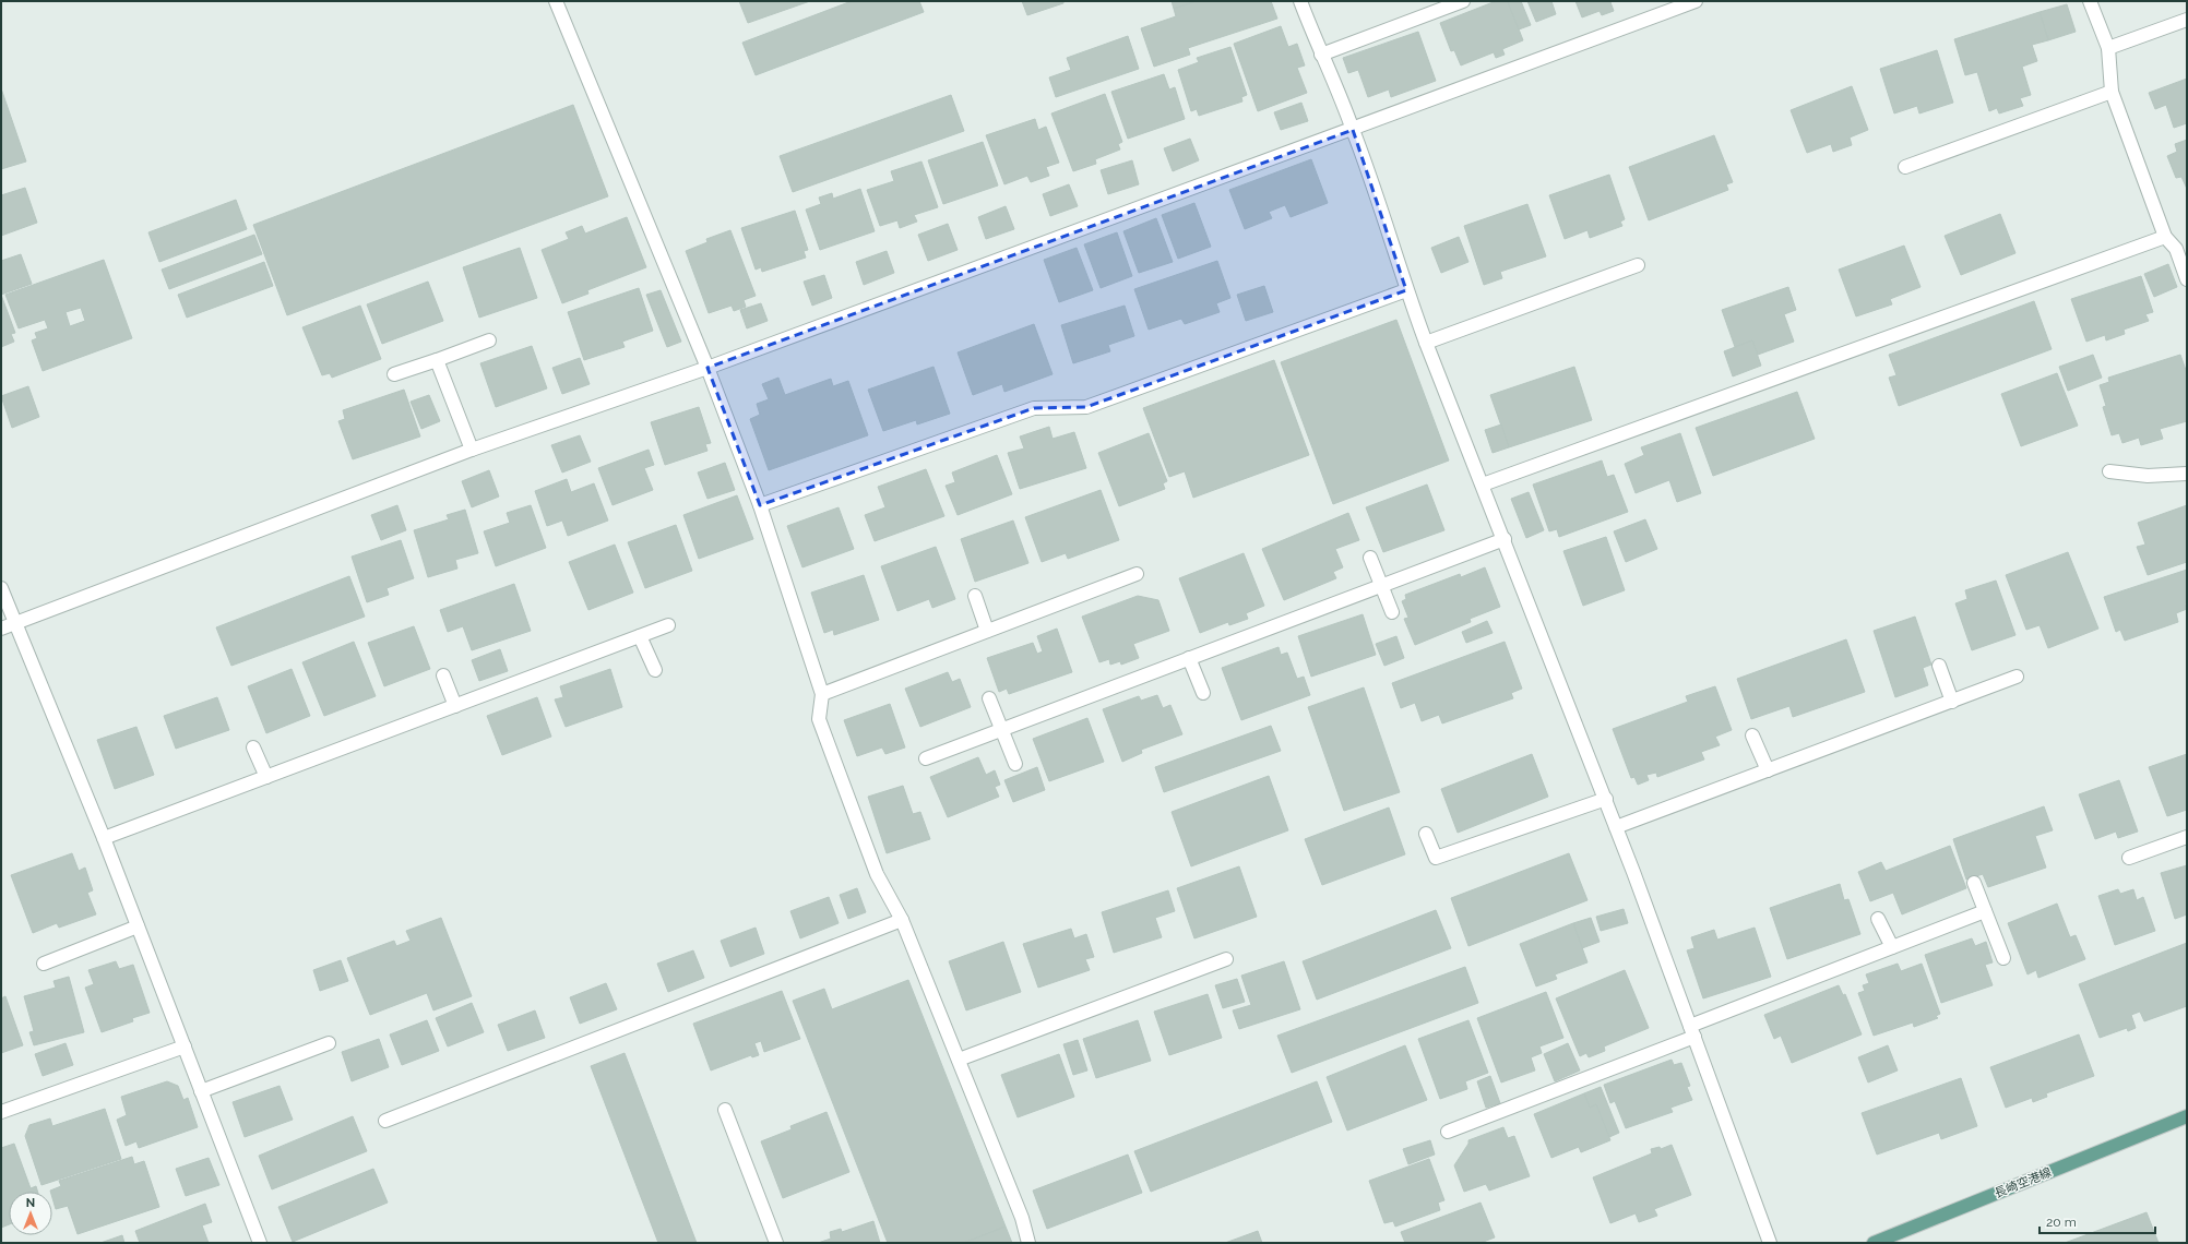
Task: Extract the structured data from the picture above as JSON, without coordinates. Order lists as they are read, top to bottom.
{
  "streets": {
    "main road": ["長崎空港線"]
  },
  "scale_bar": "20 m",
  "north": "top"
}
